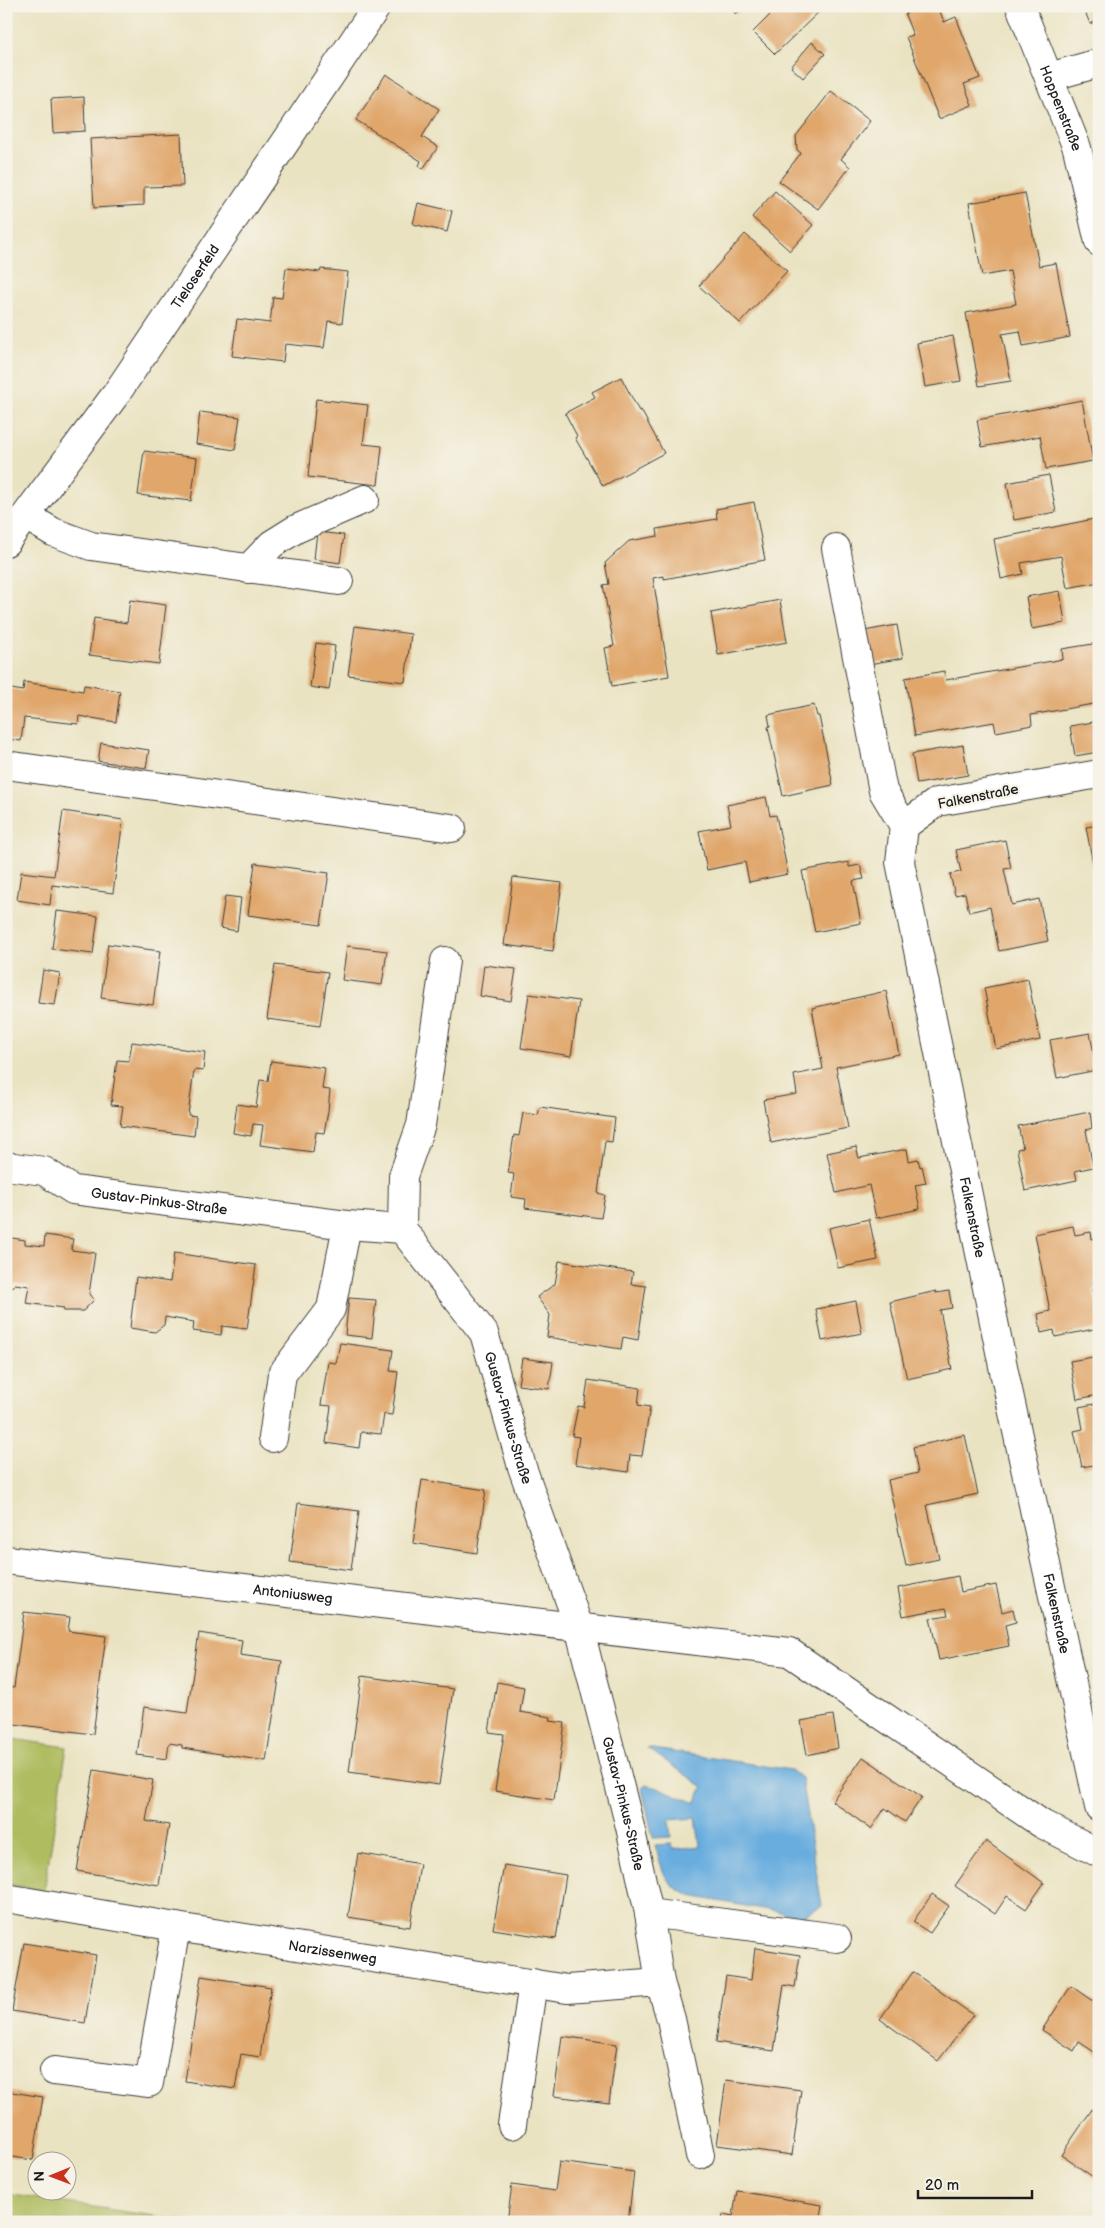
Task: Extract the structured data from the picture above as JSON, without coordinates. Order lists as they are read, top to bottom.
{
  "streets": {
    "street": [
      "Hoppenstraße",
      "Tieloserfeld",
      "Falkenstraße",
      "Gustav-Pinkus-Straße",
      "Antoniusweg",
      "Narzissenweg"
    ]
  },
  "crossings": [
    ["Gustav-Pinkus-Straße", "Antoniusweg"],
    ["Gustav-Pinkus-Straße", "Narzissenweg"]
  ],
  "scale_bar": "20 m",
  "north": "left"
}
